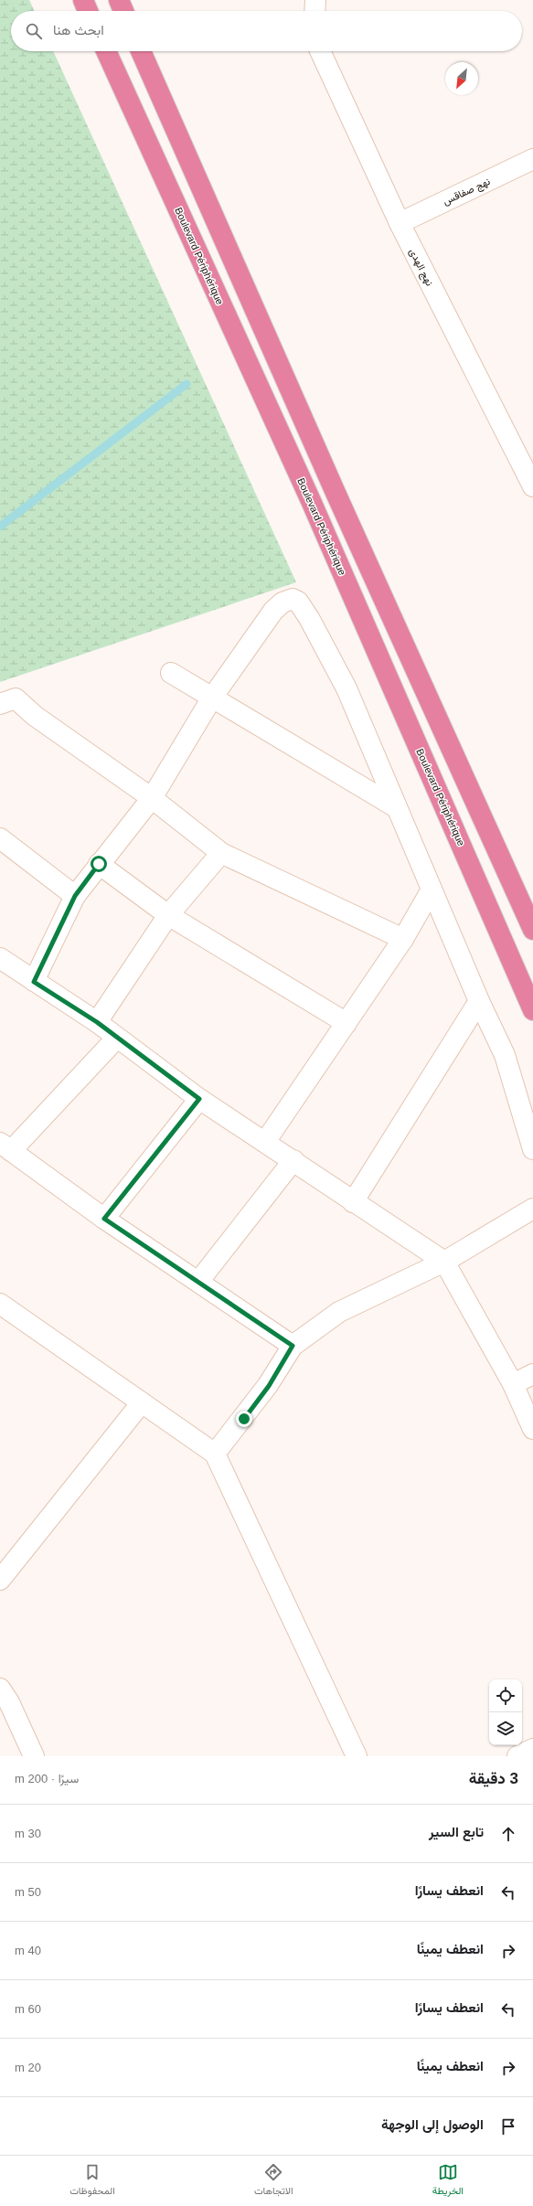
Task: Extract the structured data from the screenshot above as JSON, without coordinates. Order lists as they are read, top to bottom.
{
  "streets": {
    "highway": ["Boulevard Périphérique"],
    "street": ["نهج صفاقس", "نهج الهدى"]
  },
  "crossings": [
    ["نهج صفاقس", "نهج الهدى"]
  ],
  "north": "bottom left",
  "page": {
    "search": "ابحث هنا",
    "heading": ["3 دقيقة", "سيرًا · 200 m"],
    "list": [
      ["تابع السير", "30 m"],
      ["انعطف يسارًا", "50 m"],
      ["انعطف يمينًا", "40 m"],
      ["انعطف يسارًا", "60 m"],
      ["انعطف يمينًا", "20 m"],
      "الوصول إلى الوجهة"
    ],
    "nav": ["الخريطة", "الاتجاهات", "المحفوظات"]
  }
}
